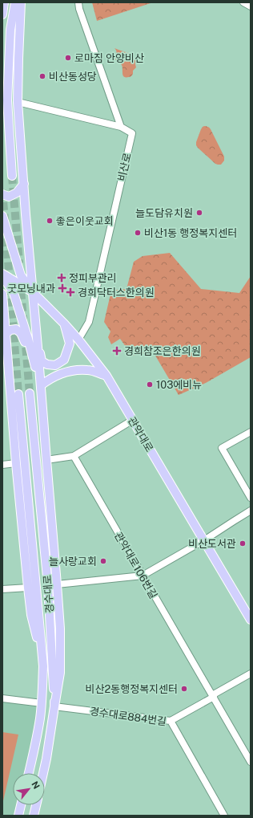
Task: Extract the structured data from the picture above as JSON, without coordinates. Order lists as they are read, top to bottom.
{
  "streets": {
    "main road": ["관악대로", "경수대로"],
    "street": ["비산로", "관악대로106번길", "경수대로884번길"]
  },
  "crossings": [
    ["비산로", "관악대로"],
    ["경수대로", "경수대로884번길"]
  ],
  "places": {
    "other": [
      "로마짐 안양비산",
      "비산동성당",
      "늘도담유치원",
      "좋은이웃교회",
      "비산1동 행정복지센터",
      "103에비뉴",
      "비산도서관",
      "늘사랑교회",
      "비산2동행정복지센터"
    ],
    "health": [
      "정피부관리",
      "굿모닝내과",
      "경희닥터스한의원",
      "경희참조은한의원"
    ]
  },
  "north": "top right"
}
